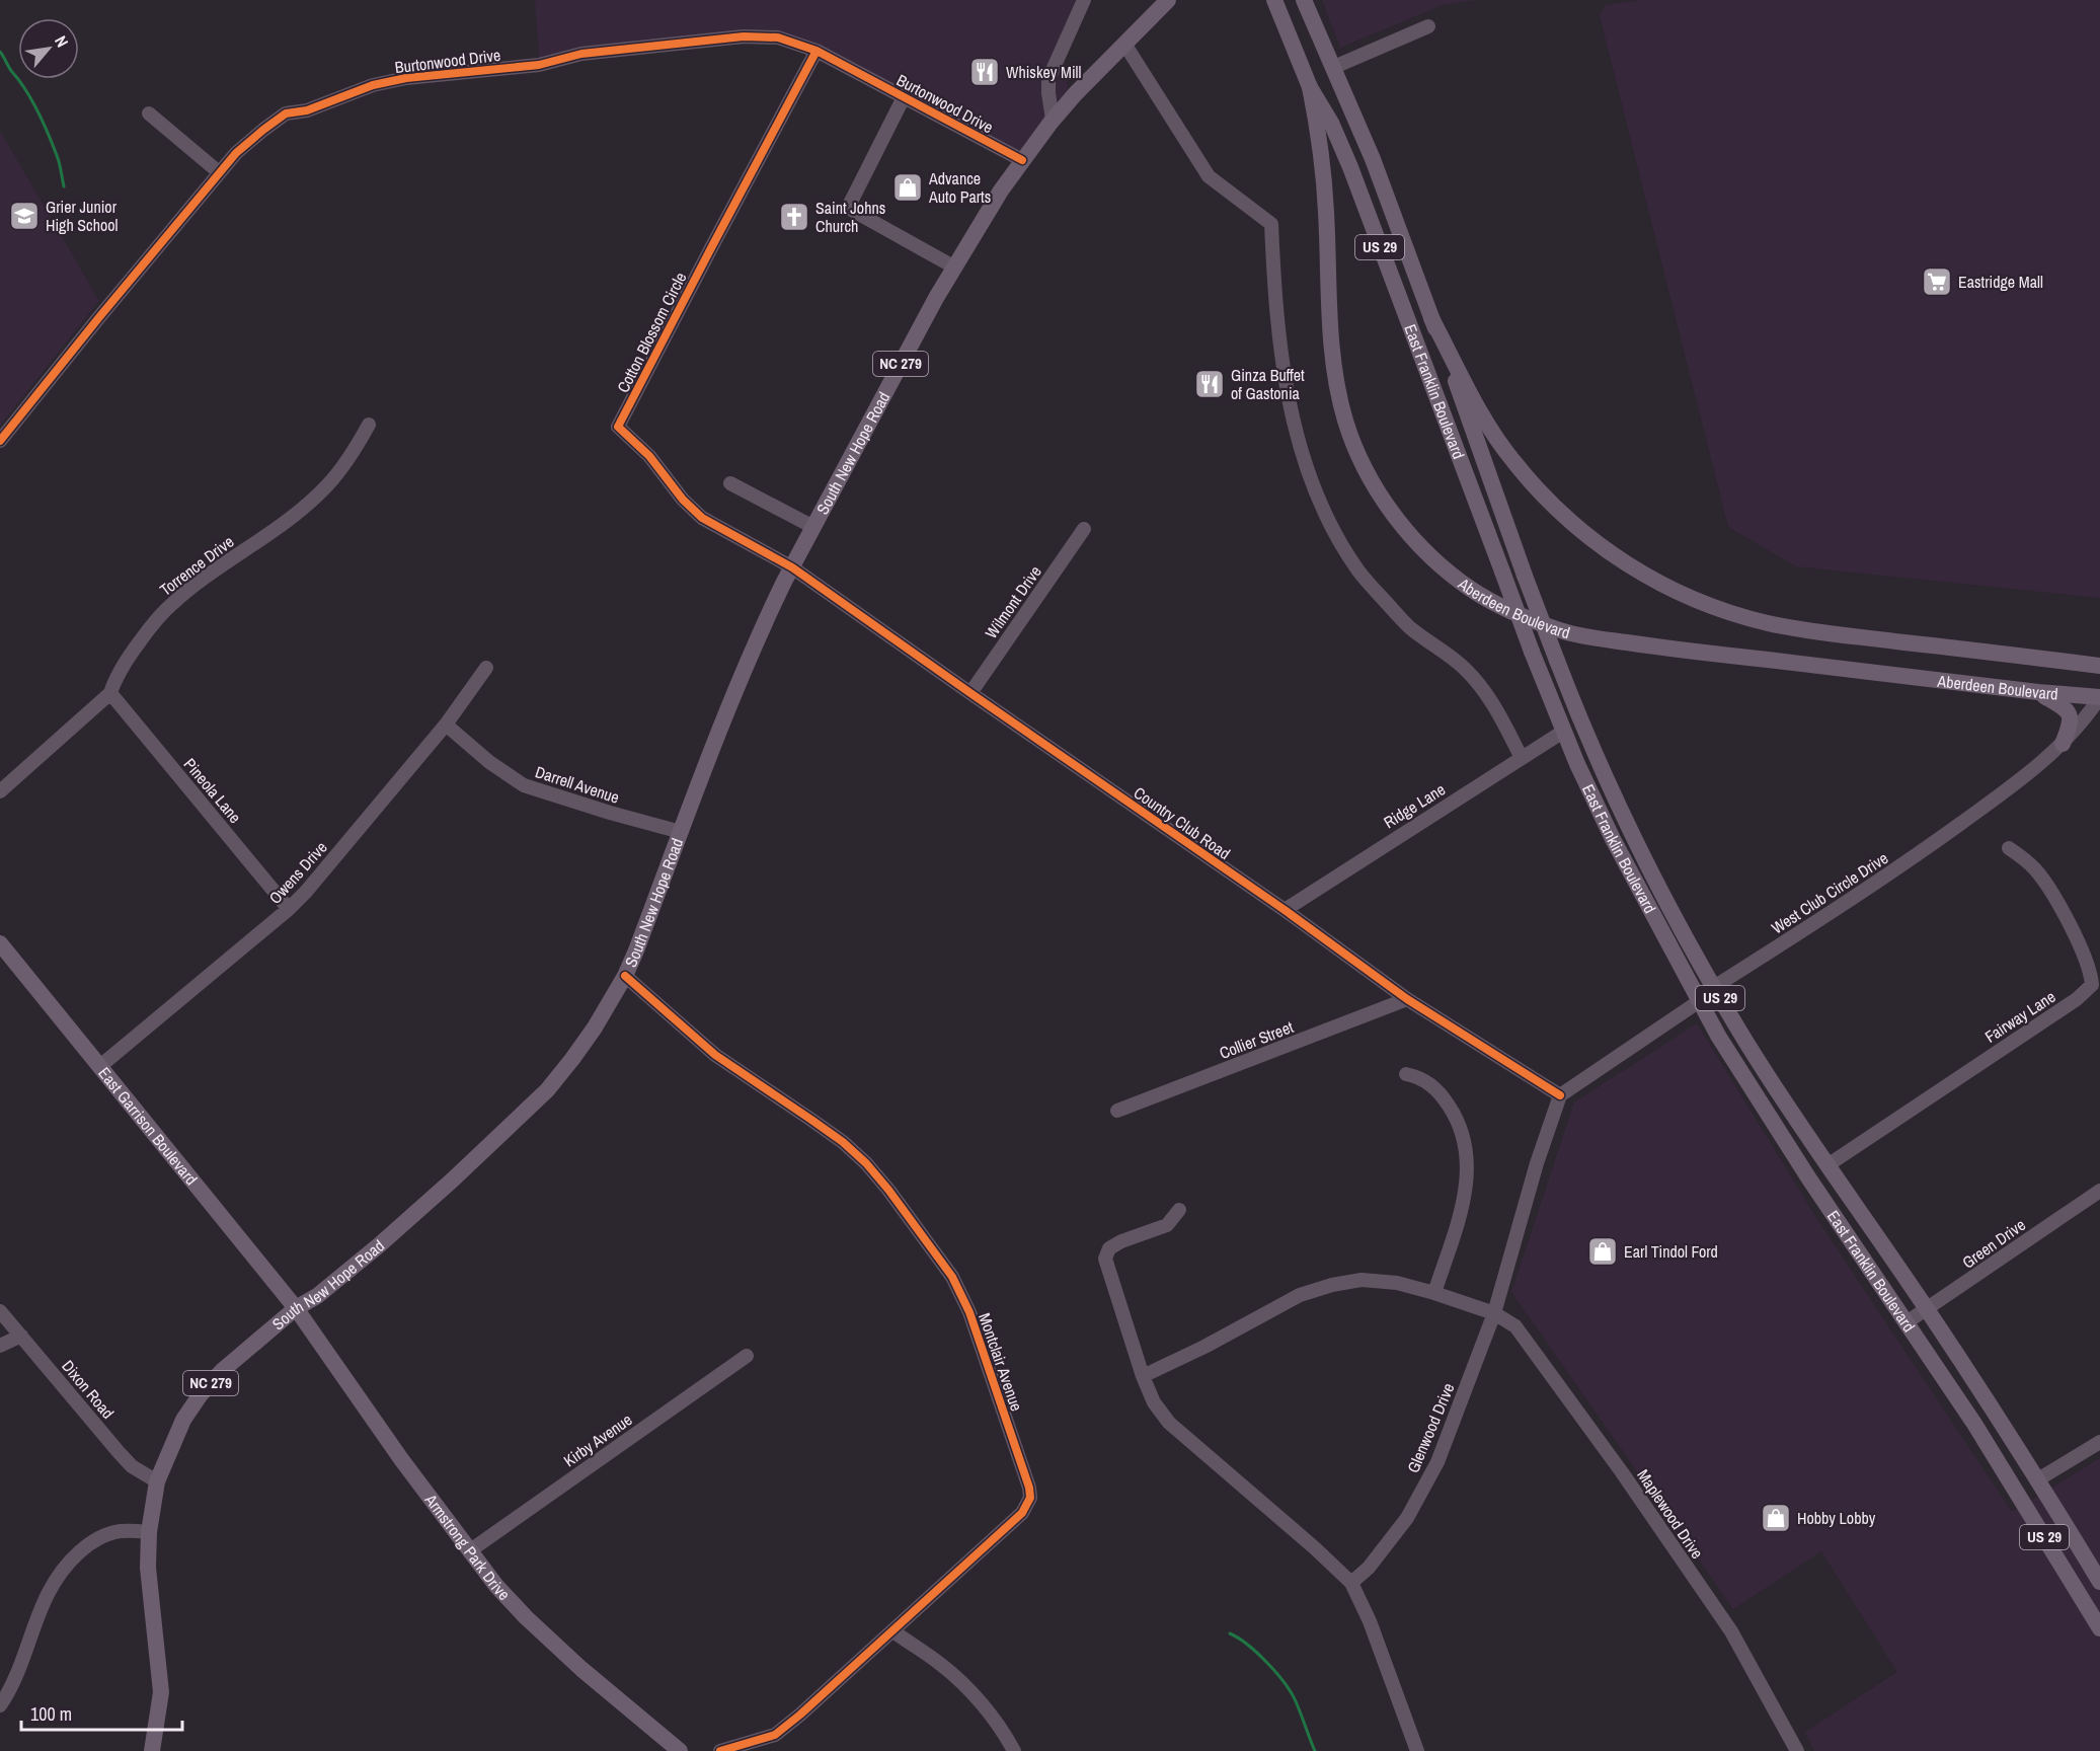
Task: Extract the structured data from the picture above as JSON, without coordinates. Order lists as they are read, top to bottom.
{
  "streets": {
    "main road": [
      "US 29",
      "NC 279",
      "East Franklin Boulevard",
      "South New Hope Road",
      "Aberdeen Boulevard",
      "East Garrison Boulevard",
      "Armstrong Park Drive"
    ],
    "street": [
      "Burtonwood Drive",
      "Cotton Blossom Circle",
      "Torrence Drive",
      "Wilmont Drive",
      "Darrell Avenue",
      "Pineola Lane",
      "Ridge Lane",
      "Country Club Road",
      "Owens Drive",
      "West Club Circle Drive",
      "Fairway Lane",
      "Collier Street",
      "Green Drive",
      "Montclair Avenue",
      "Dixon Road",
      "Glenwood Drive",
      "Kirby Avenue",
      "Maplewood Drive"
    ]
  },
  "crossings": [
    ["Burtonwood Drive", "Cotton Blossom Circle"],
    ["Burtonwood Drive", "South New Hope Road"],
    ["Cotton Blossom Circle", "South New Hope Road"],
    ["Cotton Blossom Circle", "Country Club Road"],
    ["East Franklin Boulevard", "Aberdeen Boulevard"],
    ["East Franklin Boulevard", "Ridge Lane"],
    ["East Franklin Boulevard", "West Club Circle Drive"],
    ["East Franklin Boulevard", "Fairway Lane"],
    ["East Franklin Boulevard", "Green Drive"],
    ["South New Hope Road", "Darrell Avenue"],
    ["South New Hope Road", "Country Club Road"],
    ["South New Hope Road", "East Garrison Boulevard"],
    ["South New Hope Road", "Montclair Avenue"],
    ["South New Hope Road", "Dixon Road"],
    ["South New Hope Road", "Armstrong Park Drive"],
    ["Torrence Drive", "Pineola Lane"],
    ["Wilmont Drive", "Country Club Road"],
    ["Aberdeen Boulevard", "West Club Circle Drive"],
    ["Darrell Avenue", "Owens Drive"],
    ["Pineola Lane", "Owens Drive"],
    ["Ridge Lane", "Country Club Road"],
    ["Country Club Road", "West Club Circle Drive"],
    ["Country Club Road", "Collier Street"],
    ["Country Club Road", "Glenwood Drive"],
    ["Owens Drive", "East Garrison Boulevard"],
    ["West Club Circle Drive", "Glenwood Drive"],
    ["East Garrison Boulevard", "Armstrong Park Drive"],
    ["Glenwood Drive", "Maplewood Drive"],
    ["Kirby Avenue", "Armstrong Park Drive"]
  ],
  "places": {
    "restaurant": ["Whiskey Mill", "Ginza Buffet of Gastonia"],
    "shop": ["Advance Auto Parts", "Earl Tindol Ford", "Hobby Lobby"],
    "school or university": ["Grier Junior High School"],
    "church": ["Saint Johns Church"],
    "supermarket": ["Eastridge Mall"]
  },
  "scale_bar": "100 m",
  "north": "top right"
}
